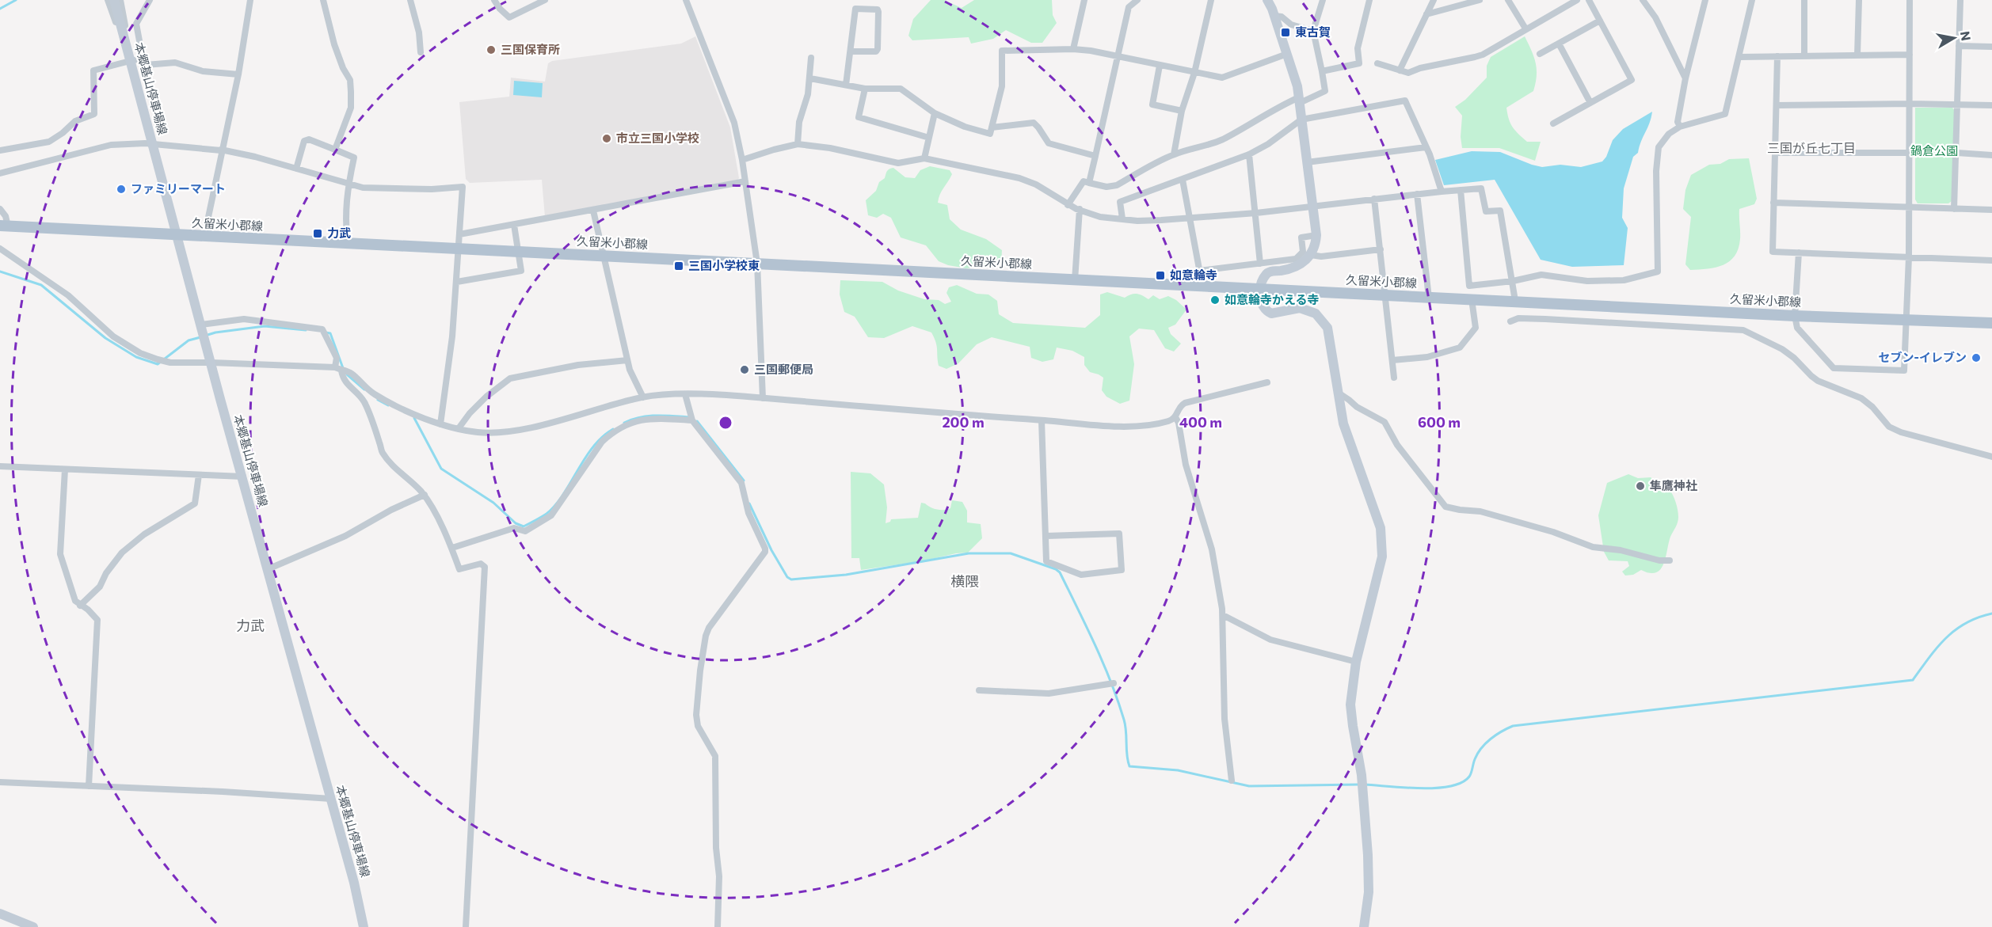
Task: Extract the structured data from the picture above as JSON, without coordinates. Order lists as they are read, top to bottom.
{
  "streets": {
    "main road": ["久留米小郡線"],
    "street": ["本郷基山停車場線"]
  },
  "crossings": [
    ["本郷基山停車場線", "久留米小郡線"]
  ],
  "districts": ["三国が丘七丁目", "横隈", "力武"],
  "parks": ["鍋倉公園"],
  "places": {
    "transit": [
      "東古賀",
      "力武",
      "三国小学校東",
      "如意輪寺"
    ],
    "other": [
      "三国保育所",
      "市立三国小学校",
      "ファミリーマート",
      "如意輪寺かえる寺",
      "セブン-イレブン",
      "三国郵便局",
      "隼鷹神社"
    ]
  },
  "north": "right",
  "rings": ["200 m", "400 m", "600 m"]
}
